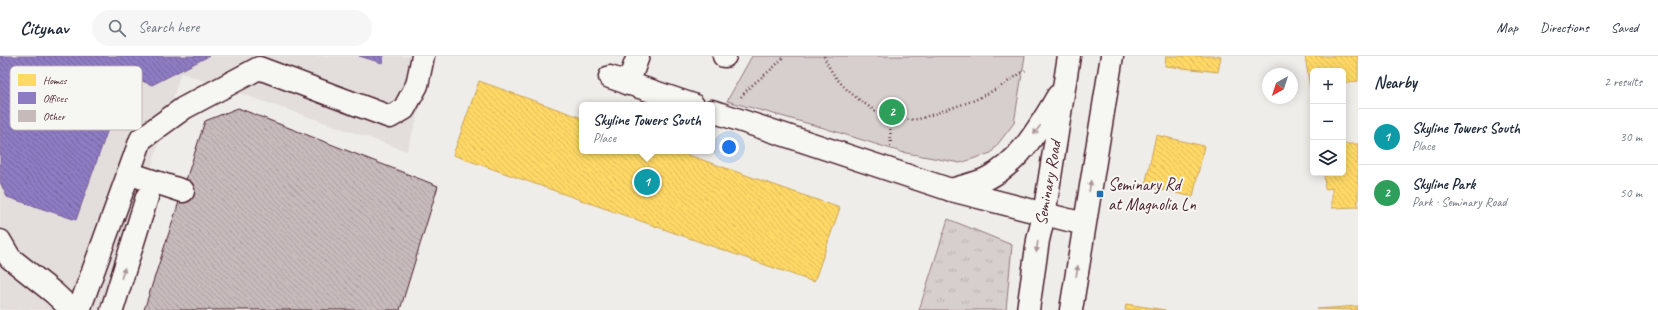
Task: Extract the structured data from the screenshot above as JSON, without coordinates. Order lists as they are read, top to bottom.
{
  "streets": {
    "main road": ["Seminary Road"]
  },
  "places": {
    "transit": ["Seminary Rd at Magnolia Ln"]
  },
  "legend": ["Homes", "Offices", "Other"],
  "north": "bottom left",
  "page": {
    "header": "Citynav",
    "search": "Search here",
    "nav": ["Map", "Directions", "Saved"],
    "heading": ["Nearby", "2 results"],
    "map_buttons": ["+", "−"],
    "pins": ["2", "1"],
    "popup": ["Skyline Towers South", "Place"],
    "list": [
      {
        "mark": "1",
        "name": "Skyline Towers South",
        "note": "Place",
        "value": "30 m"
      },
      {
        "mark": "2",
        "name": "Skyline Park",
        "note": "Park · Seminary Road",
        "value": "50 m"
      }
    ]
  }
}
